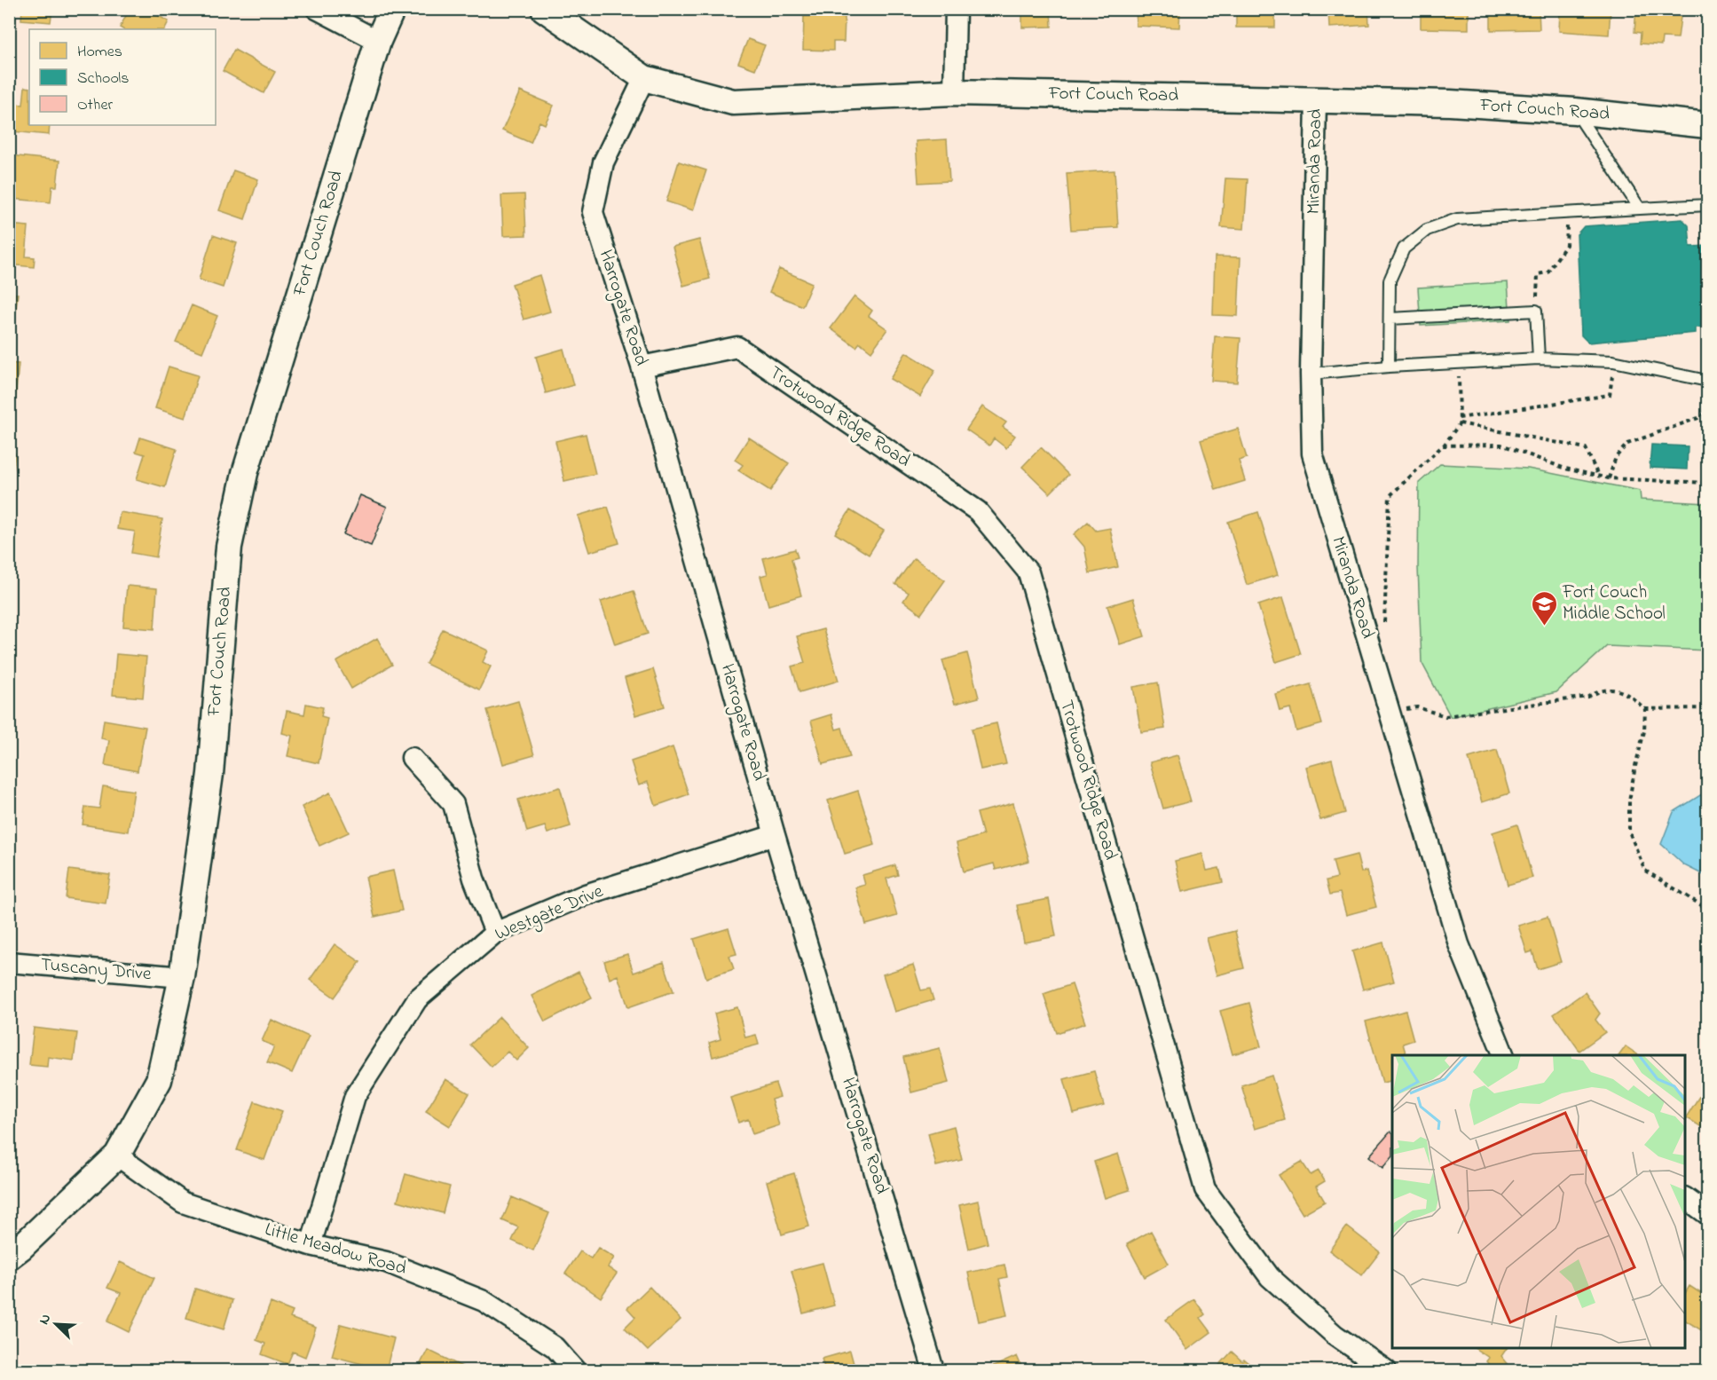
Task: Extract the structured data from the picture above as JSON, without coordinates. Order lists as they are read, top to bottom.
{
  "streets": {
    "street": [
      "Fort Couch Road",
      "Miranda Road",
      "Harrogate Road",
      "Trotwood Ridge Road",
      "Westgate Drive",
      "Tuscany Drive",
      "Little Meadow Road"
    ]
  },
  "crossings": [
    ["Fort Couch Road", "Miranda Road"],
    ["Fort Couch Road", "Harrogate Road"],
    ["Fort Couch Road", "Tuscany Drive"],
    ["Fort Couch Road", "Little Meadow Road"],
    ["Harrogate Road", "Trotwood Ridge Road"],
    ["Harrogate Road", "Westgate Drive"],
    ["Westgate Drive", "Little Meadow Road"]
  ],
  "places": {
    "school or university": ["Fort Couch Middle School"]
  },
  "legend": ["Homes", "Schools", "Other"],
  "north": "top left"
}
